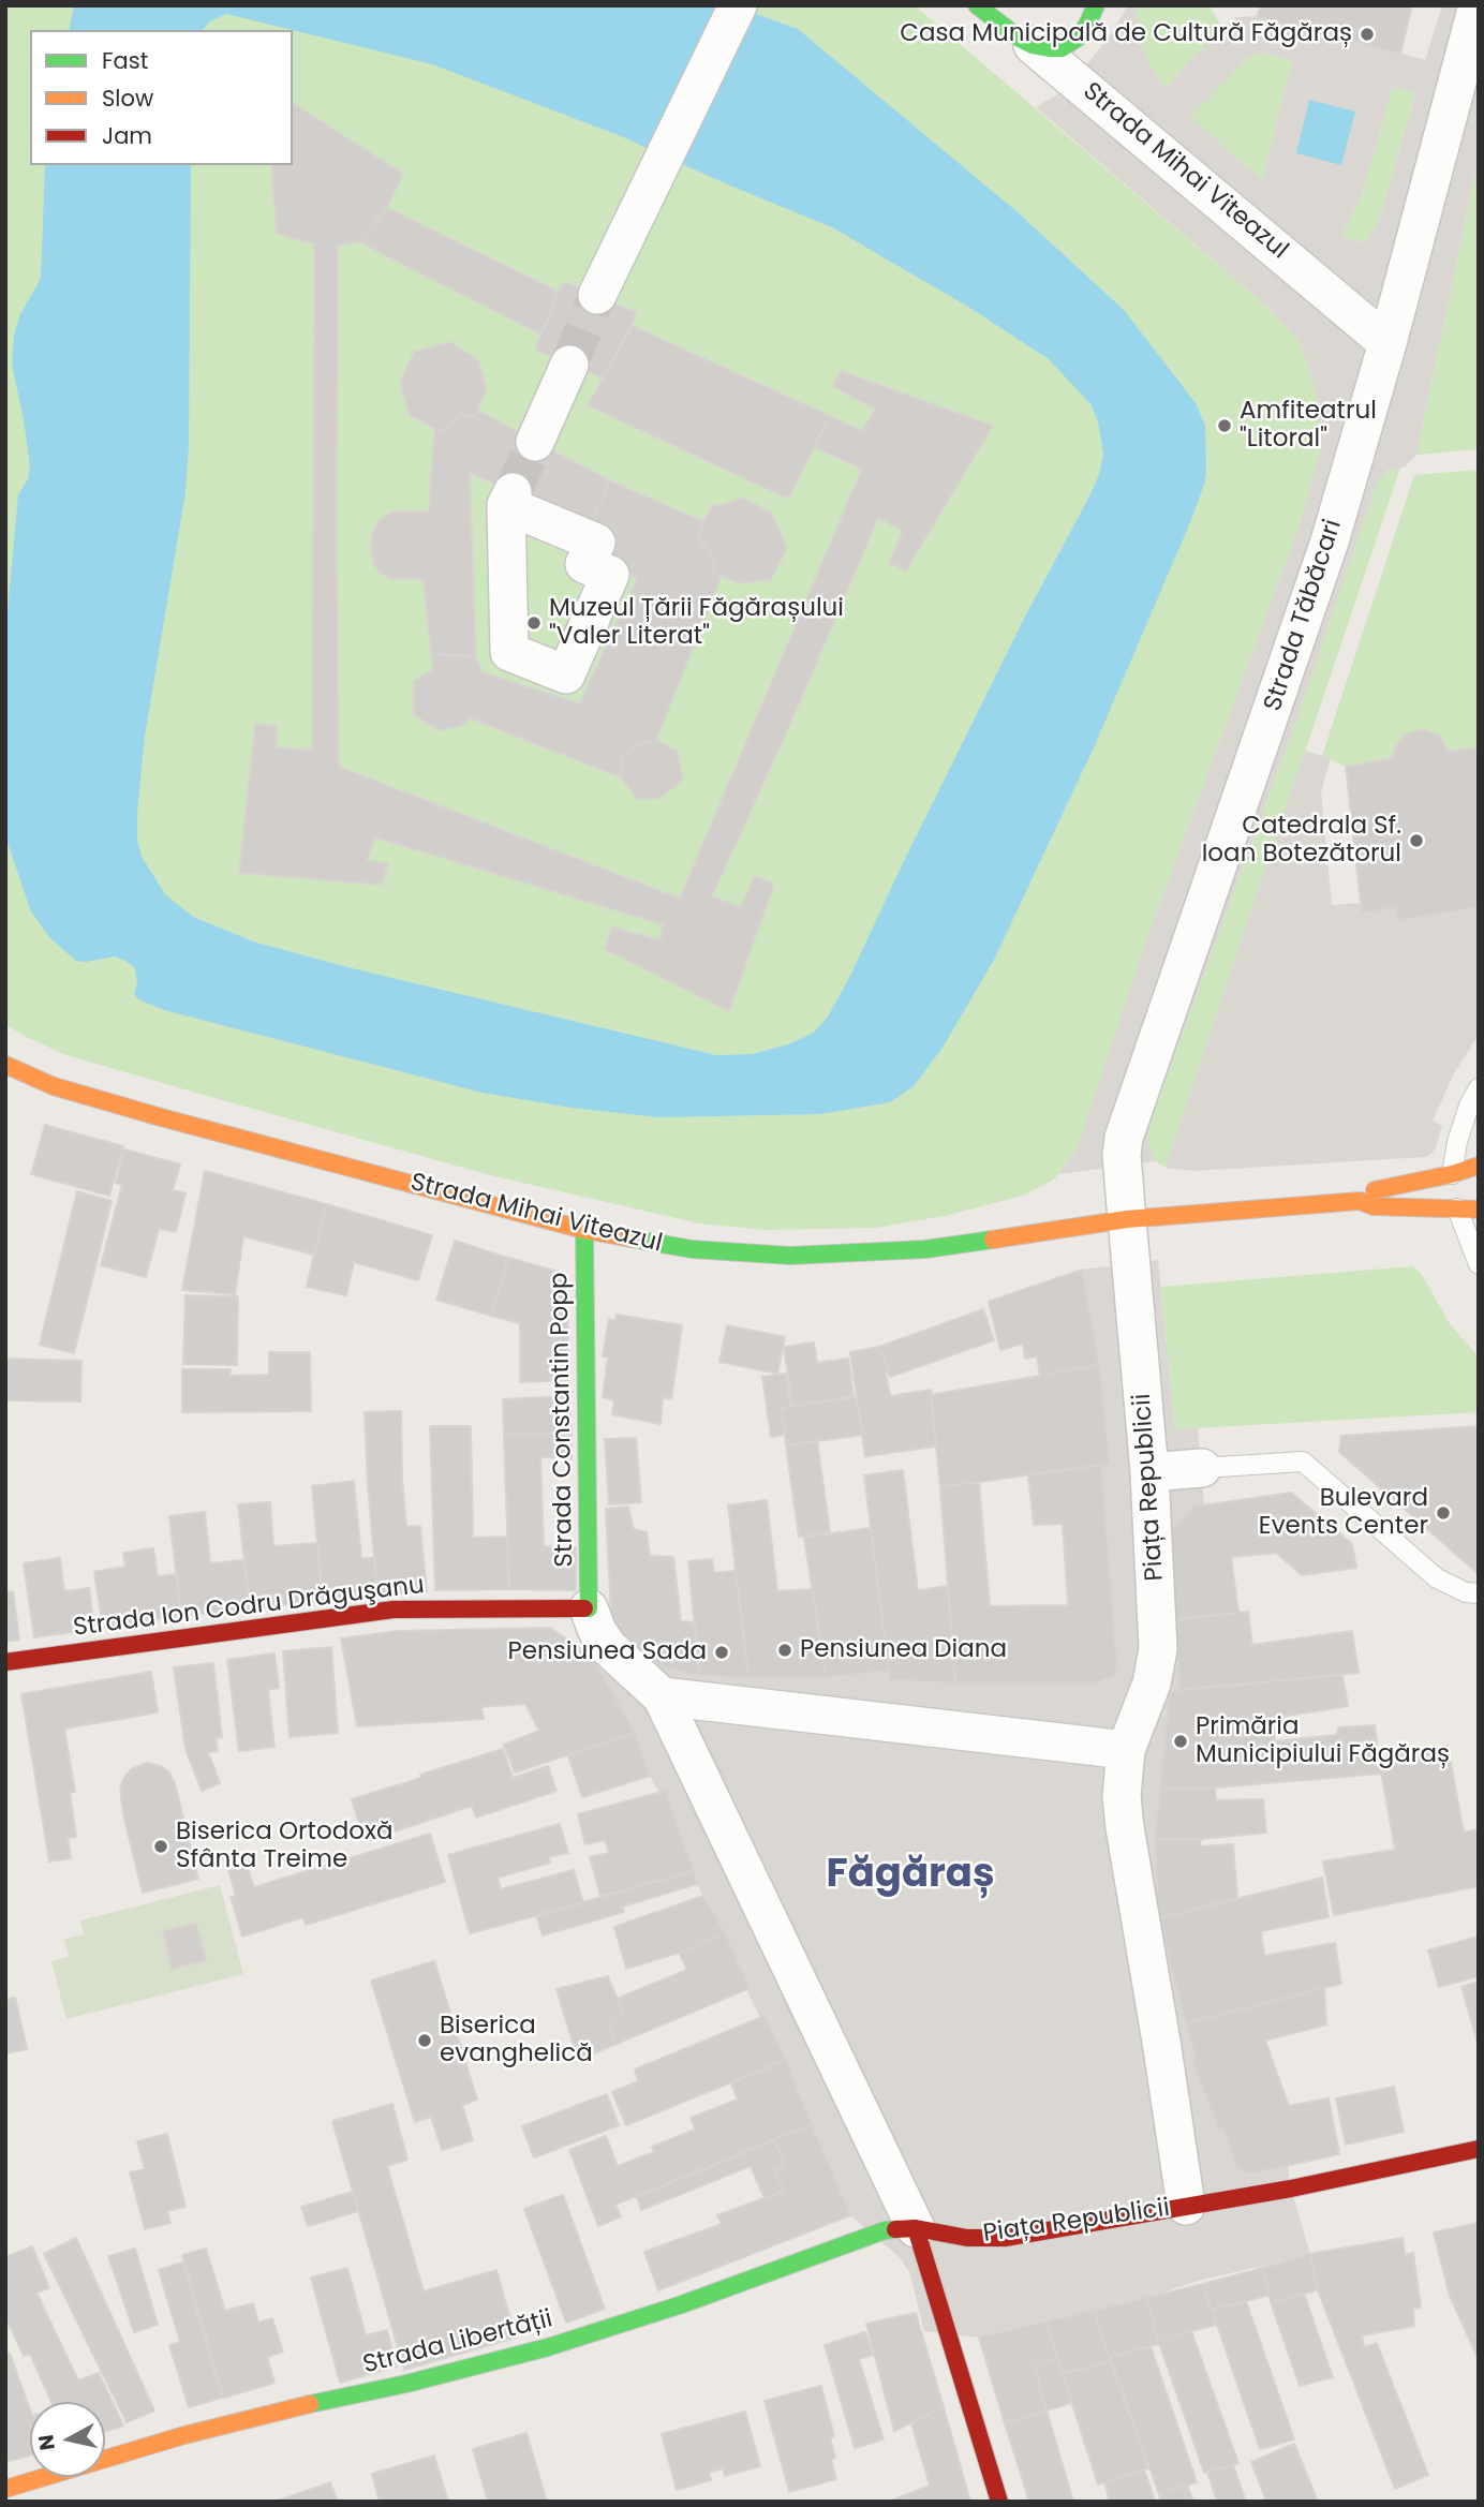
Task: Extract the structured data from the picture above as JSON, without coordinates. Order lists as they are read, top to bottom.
{
  "streets": {
    "street": [
      "Strada Mihai Viteazul",
      "Strada Tăbăcari",
      "Strada Constantin Popp",
      "Piața Republicii",
      "Strada Ion Codru Drăguşanu",
      "Strada Libertății"
    ]
  },
  "crossings": [
    ["Strada Mihai Viteazul", "Strada Tăbăcari"],
    ["Strada Mihai Viteazul", "Strada Constantin Popp"],
    ["Strada Mihai Viteazul", "Piața Republicii"],
    ["Strada Tăbăcari", "Piața Republicii"],
    ["Strada Constantin Popp", "Strada Ion Codru Drăguşanu"],
    ["Piața Republicii", "Strada Libertății"]
  ],
  "districts": ["Făgăraș"],
  "places": [
    "Casa Municipală de Cultură Făgăraș",
    "Amfiteatrul \"Litoral\"",
    "Muzeul Țării Făgărașului \"Valer Literat\"",
    "Catedrala Sf. Ioan Botezătorul",
    "Bulevard Events Center",
    "Pensiunea Diana",
    "Pensiunea Sada",
    "Primăria Municipiului Făgăraș",
    "Biserica Ortodoxă Sfânta Treime",
    "Biserica evanghelică"
  ],
  "legend": ["Fast", "Slow", "Jam"],
  "north": "left"
}
